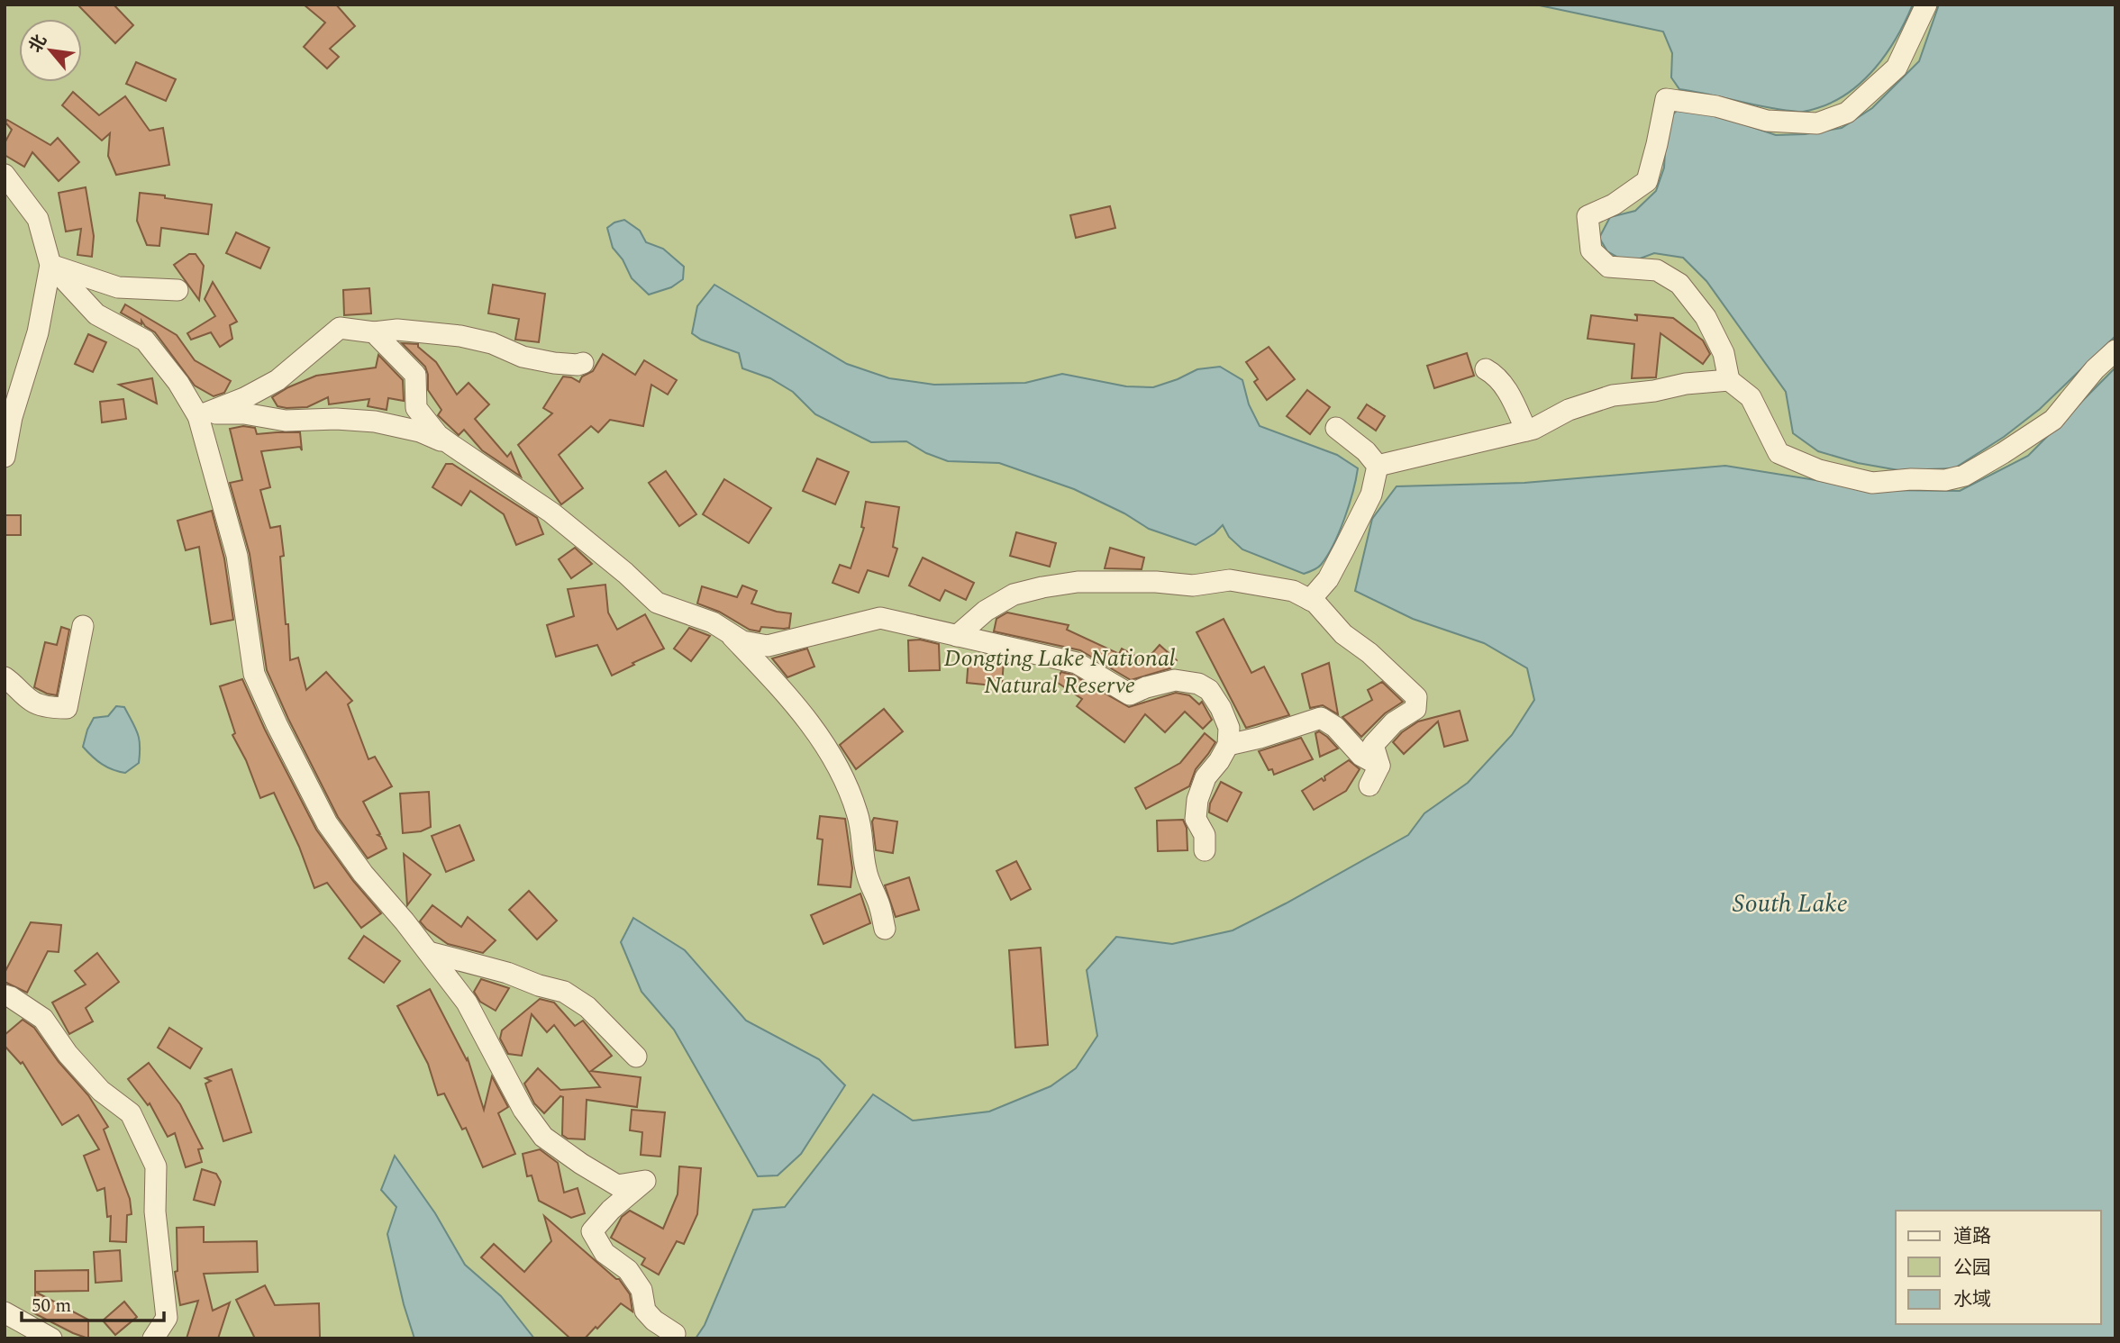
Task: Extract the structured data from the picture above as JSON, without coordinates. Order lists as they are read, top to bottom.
{
  "water": ["South Lake"],
  "parks": ["Dongting Lake National Natural Reserve"],
  "legend": ["道路", "公园", "水域"],
  "scale_bar": "50 m",
  "north": "top left"
}
